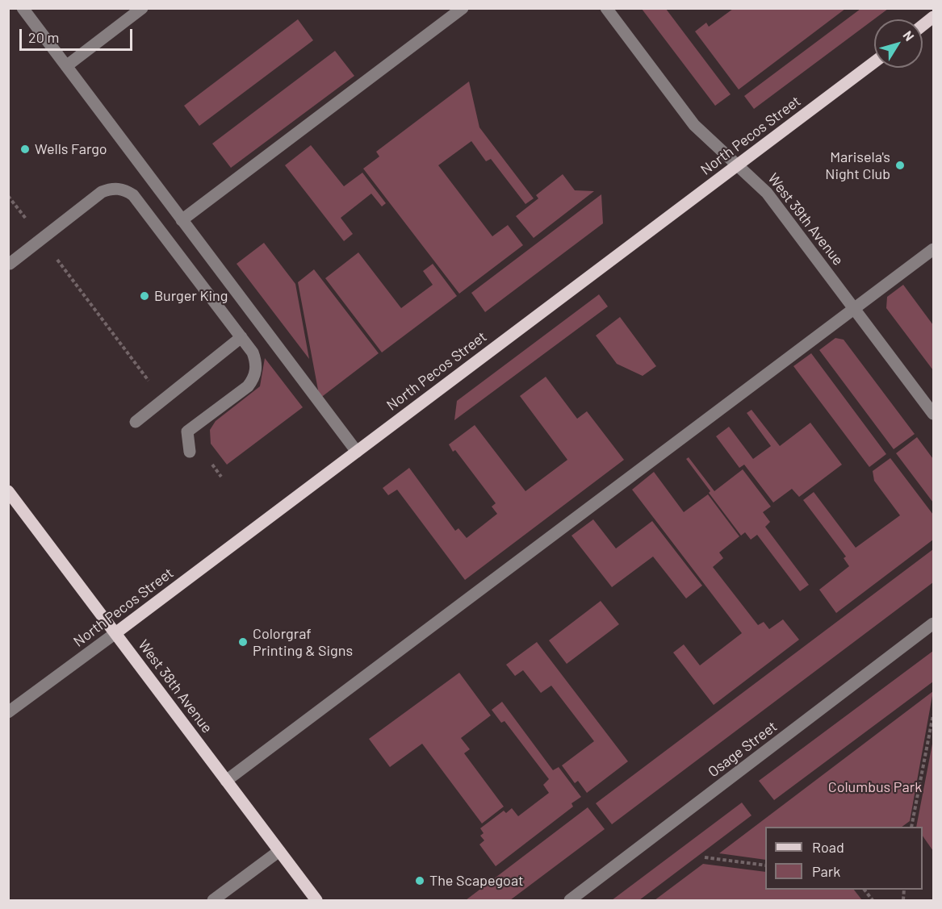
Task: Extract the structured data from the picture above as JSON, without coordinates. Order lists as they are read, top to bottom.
{
  "streets": {
    "main road": ["North Pecos Street", "West 38th Avenue"],
    "street": ["West 39th Avenue", "Osage Street"]
  },
  "crossings": [
    ["North Pecos Street", "West 39th Avenue"],
    ["North Pecos Street", "West 38th Avenue"]
  ],
  "parks": ["Columbus Park"],
  "places": [
    "Wells Fargo",
    "Marisela's Night Club",
    "Burger King",
    "Colorgraf Printing & Signs",
    "The Scapegoat"
  ],
  "legend": ["Road", "Park"],
  "scale_bar": "20 m",
  "north": "top right"
}
